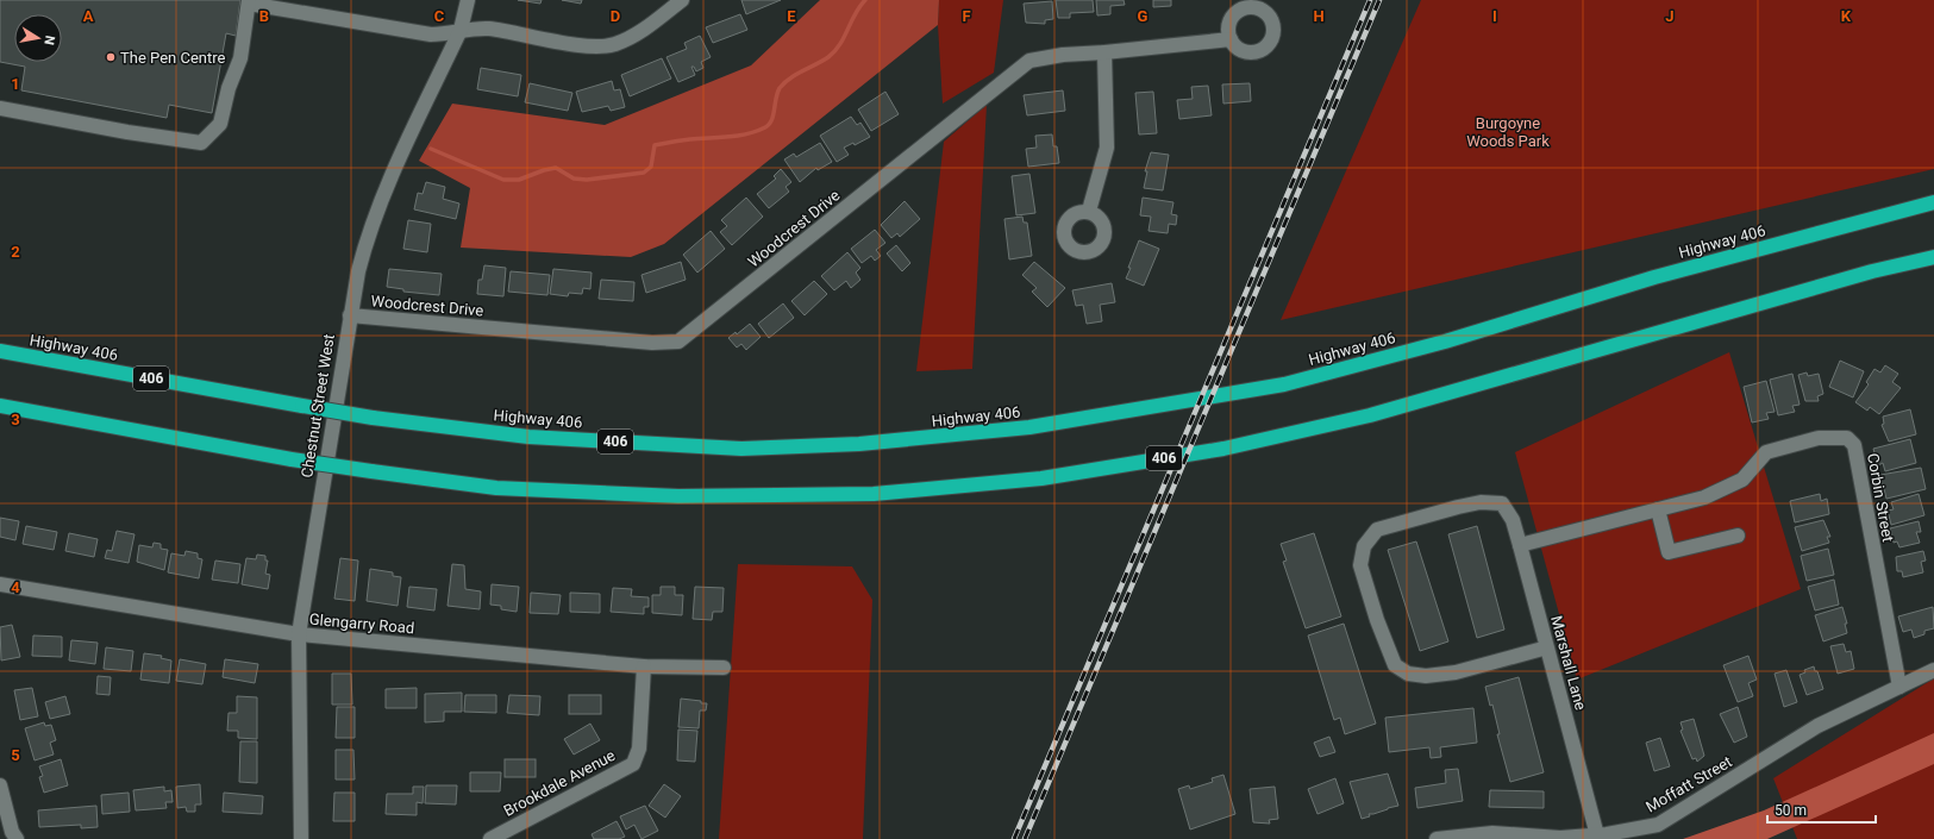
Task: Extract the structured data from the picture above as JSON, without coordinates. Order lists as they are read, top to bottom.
{
  "streets": {
    "highway": ["Highway 406", "406"],
    "street": [
      "Woodcrest Drive",
      "Chestnut Street West",
      "Corbin Street",
      "Glengarry Road",
      "Marshall Lane",
      "Brookdale Avenue",
      "Moffatt Street"
    ]
  },
  "crossings": [
    ["Woodcrest Drive", "Chestnut Street West"],
    ["Chestnut Street West", "Glengarry Road"],
    ["Corbin Street", "Marshall Lane"],
    ["Corbin Street", "Moffatt Street"],
    ["Glengarry Road", "Brookdale Avenue"],
    ["Marshall Lane", "Moffatt Street"]
  ],
  "parks": ["Burgoyne Woods Park"],
  "places": ["The Pen Centre"],
  "scale_bar": "50 m",
  "north": "right",
  "grid": {
    "columns": [
      "A",
      "B",
      "C",
      "D",
      "E",
      "F",
      "G",
      "H",
      "I",
      "J",
      "K"
    ],
    "rows": [
      "1",
      "2",
      "3",
      "4",
      "5"
    ]
  }
}
